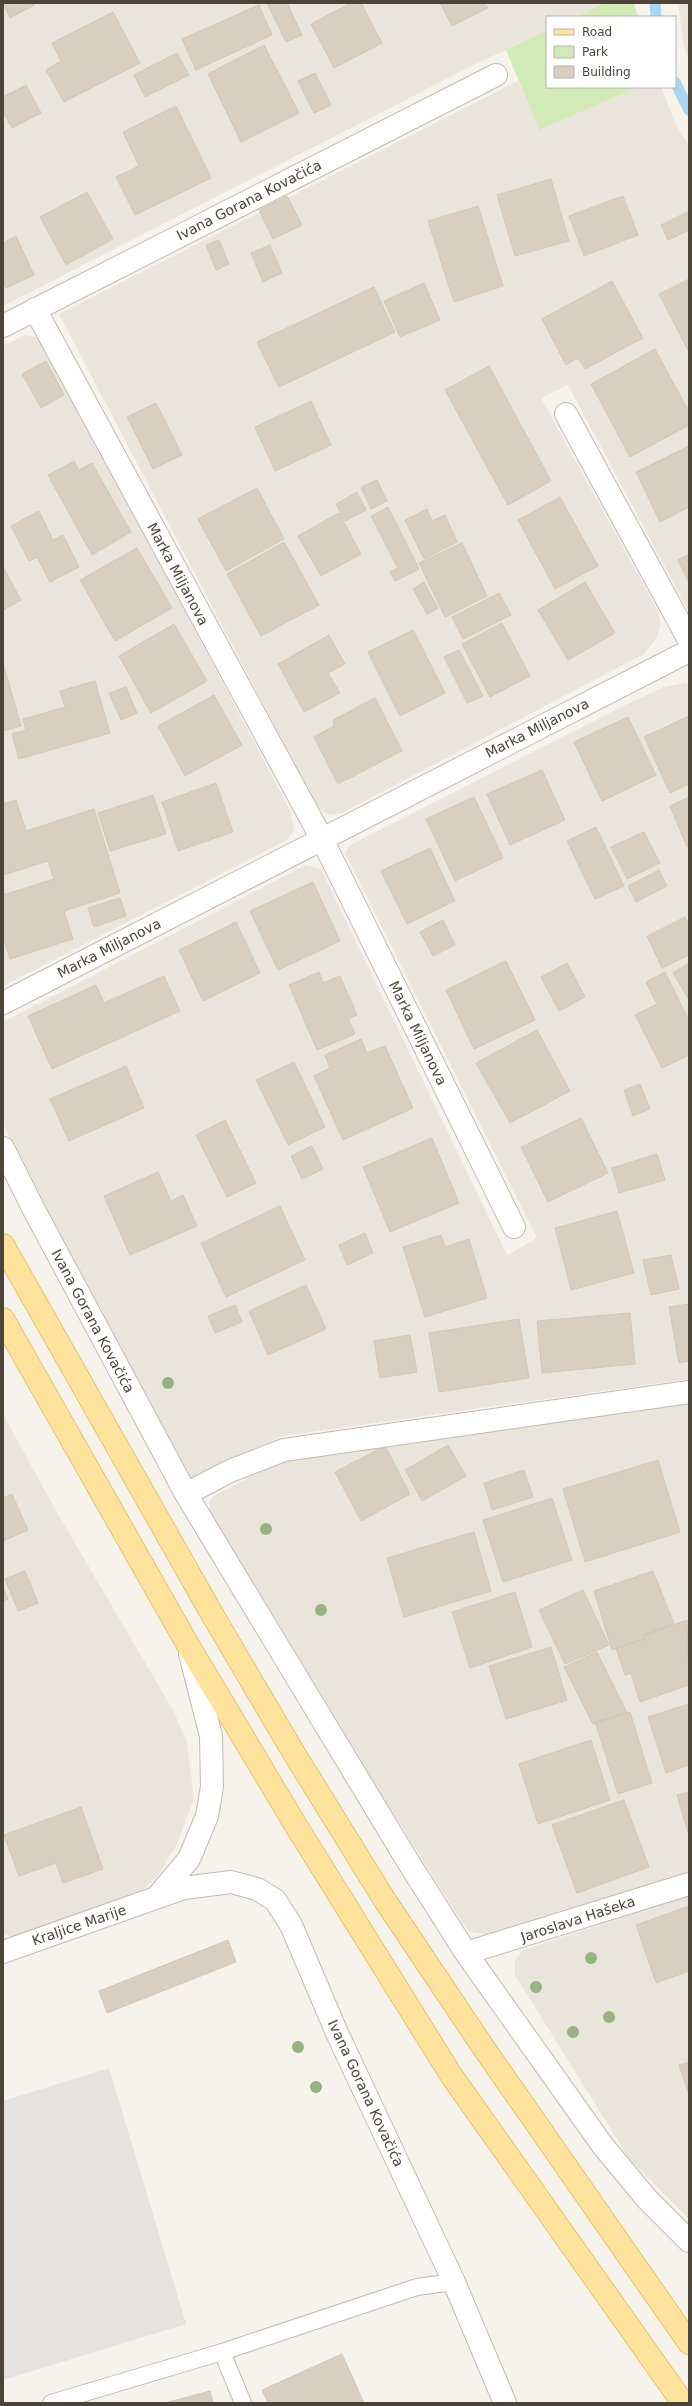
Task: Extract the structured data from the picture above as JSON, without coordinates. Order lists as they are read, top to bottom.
{
  "streets": {
    "street": [
      "Ivana Gorana Kovačića",
      "Marka Miljanova",
      "Jaroslava Hašeka",
      "Kraljice Marije"
    ]
  },
  "crossings": [
    ["Ivana Gorana Kovačića", "Marka Miljanova"],
    ["Ivana Gorana Kovačića", "Jaroslava Hašeka"],
    ["Ivana Gorana Kovačića", "Kraljice Marije"]
  ],
  "legend": ["Road", "Park", "Building"]
}
